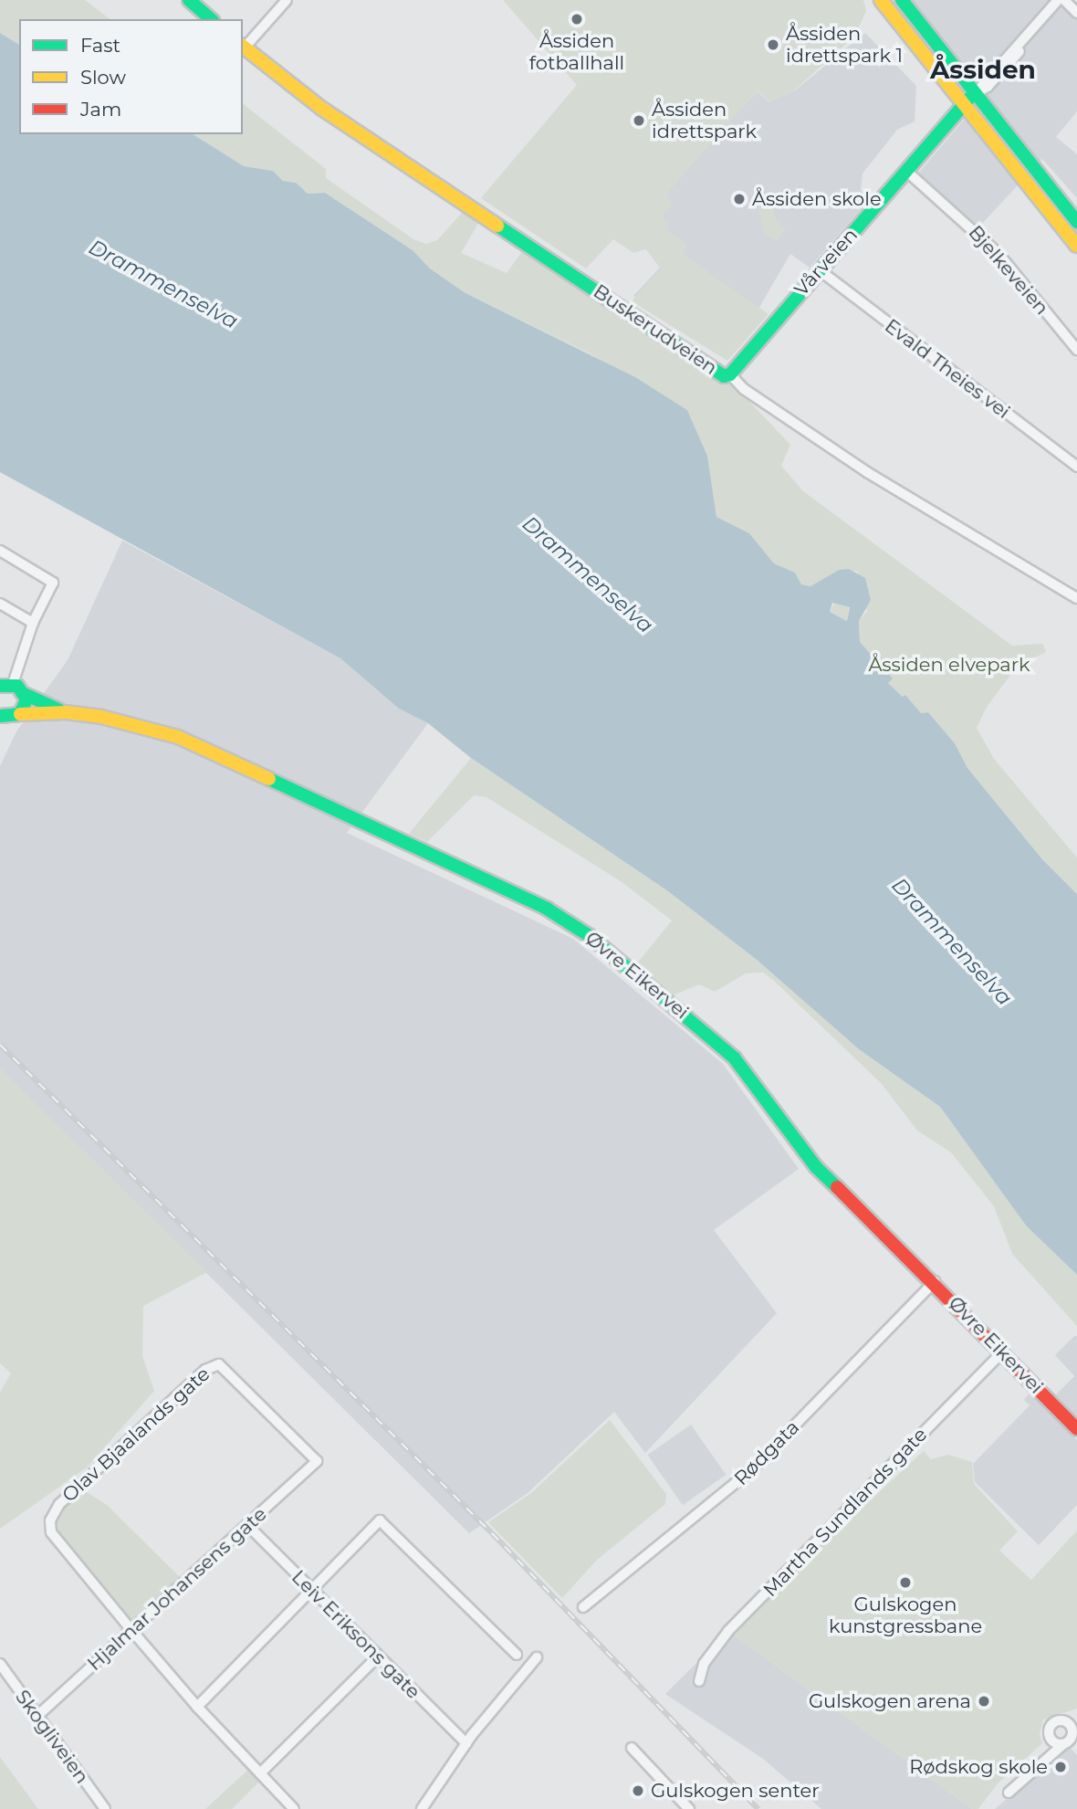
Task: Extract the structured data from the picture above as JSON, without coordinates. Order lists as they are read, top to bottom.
{
  "streets": {
    "main road": ["Vårveien", "Buskerudveien", "Øvre Eikervei"],
    "street": [
      "Bjelkeveien",
      "Evald Theies vei",
      "Olav Bjaalands gate",
      "Rødgata",
      "Martha Sundlands gate",
      "Hjalmar Johansens gate",
      "Leiv Eriksons gate",
      "Skogliveien"
    ]
  },
  "crossings": [
    ["Vårveien", "Bjelkeveien"],
    ["Vårveien", "Buskerudveien"],
    ["Vårveien", "Evald Theies vei"],
    ["Øvre Eikervei", "Rødgata"],
    ["Øvre Eikervei", "Martha Sundlands gate"],
    ["Olav Bjaalands gate", "Hjalmar Johansens gate"],
    ["Hjalmar Johansens gate", "Leiv Eriksons gate"],
    ["Hjalmar Johansens gate", "Skogliveien"]
  ],
  "districts": ["Åssiden"],
  "water": ["Drammenselva"],
  "parks": ["Åssiden elvepark"],
  "places": [
    "Åssiden fotballhall",
    "Åssiden idrettspark 1",
    "Åssiden idrettspark",
    "Åssiden skole",
    "Gulskogen kunstgressbane",
    "Gulskogen arena",
    "Rødskog skole",
    "Gulskogen senter"
  ],
  "legend": ["Fast", "Slow", "Jam"]
}
